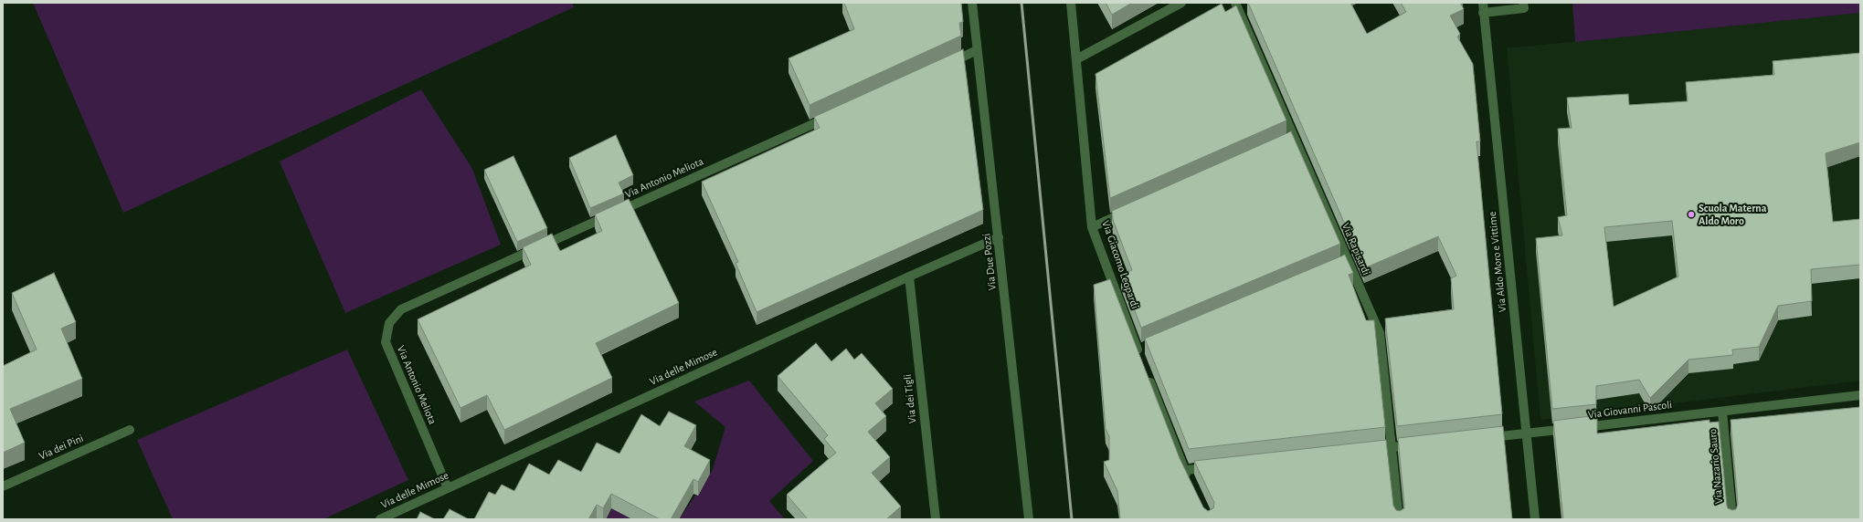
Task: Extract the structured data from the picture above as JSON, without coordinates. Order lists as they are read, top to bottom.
{
  "streets": {
    "street": [
      "Via Antonio Meliota",
      "Via Rapisardi",
      "Via Due Pozzi",
      "Via Aldo Moro e Vittime",
      "Via Giacomo Leopardi",
      "Via delle Mimose",
      "Via dei Tigli",
      "Via Giovanni Pascoli",
      "Via dei Pini",
      "Via Nazario Sauro"
    ]
  },
  "crossings": [
    ["Via Antonio Meliota", "Via delle Mimose"],
    ["Via Due Pozzi", "Via delle Mimose"],
    ["Via Aldo Moro e Vittime", "Via Giovanni Pascoli"],
    ["Via delle Mimose", "Via dei Tigli"],
    ["Via Giovanni Pascoli", "Via Nazario Sauro"]
  ],
  "places": ["Scuola Materna Aldo Moro"]
}
